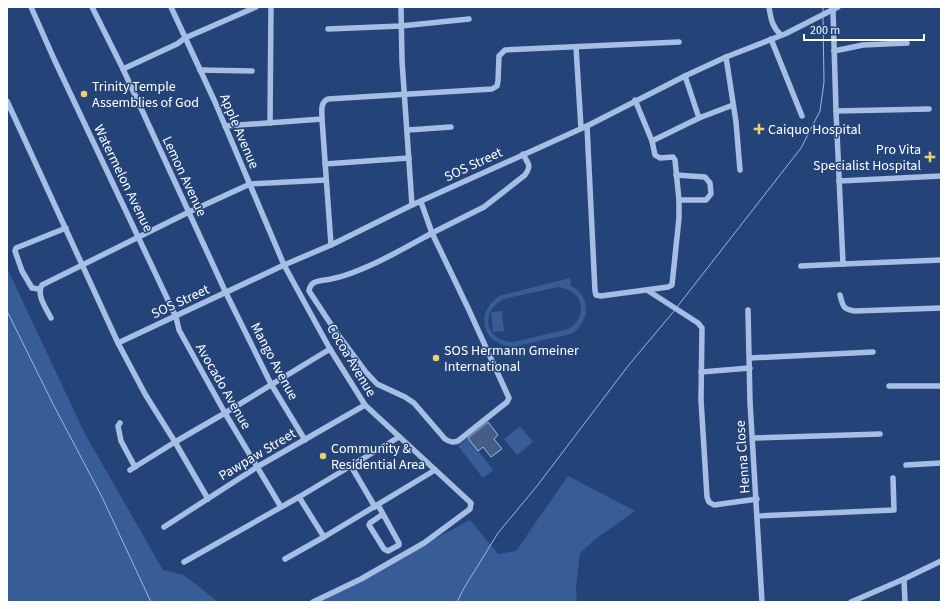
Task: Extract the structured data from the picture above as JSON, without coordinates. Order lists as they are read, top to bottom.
{
  "streets": {
    "street": [
      "Apple Avenue",
      "SOS Street",
      "Lemon Avenue",
      "Watermelon Avenue",
      "Cocoa Avenue",
      "Mango Avenue",
      "Avocado Avenue",
      "Pawpaw Street",
      "Henna Close"
    ]
  },
  "crossings": [
    ["Apple Avenue", "SOS Street"],
    ["Apple Avenue", "Cocoa Avenue"],
    ["SOS Street", "Lemon Avenue"],
    ["SOS Street", "Watermelon Avenue"],
    ["SOS Street", "Cocoa Avenue"],
    ["SOS Street", "Mango Avenue"],
    ["SOS Street", "Avocado Avenue"],
    ["Lemon Avenue", "Mango Avenue"],
    ["Watermelon Avenue", "Avocado Avenue"],
    ["Cocoa Avenue", "Pawpaw Street"],
    ["Mango Avenue", "Pawpaw Street"],
    ["Avocado Avenue", "Pawpaw Street"]
  ],
  "places": {
    "other": ["Trinity Temple Assemblies of God", "SOS Hermann Gmeiner International", "Community & Residential Area"],
    "health": ["Caiquo Hospital", "Pro Vita Specialist Hospital"]
  },
  "scale_bar": "200 m"
}
